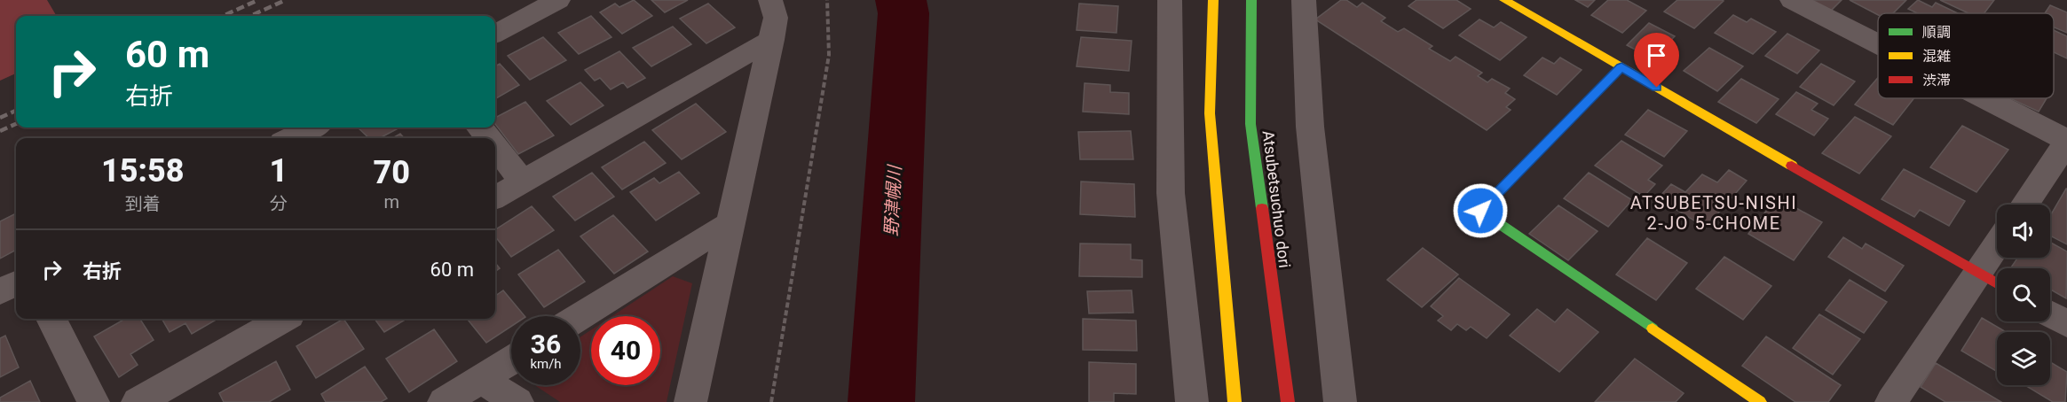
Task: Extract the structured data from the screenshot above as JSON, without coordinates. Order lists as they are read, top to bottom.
{
  "streets": {
    "street": ["Atsubetsuchuo dori"]
  },
  "districts": ["ATSUBETSU-NISHI 2-JO 5-CHOME"],
  "water": ["野津幌川"],
  "legend": ["順調", "混雑", "渋滞"],
  "page": {
    "turn": ["60 m", "右折"],
    "eta": [
      "15:58",
      "到着",
      "1",
      "分",
      "70",
      "m"
    ],
    "list": [
      {
        "name": "右折",
        "value": "60 m"
      }
    ],
    "speed": "36 km/h",
    "limit": "40"
  }
}
